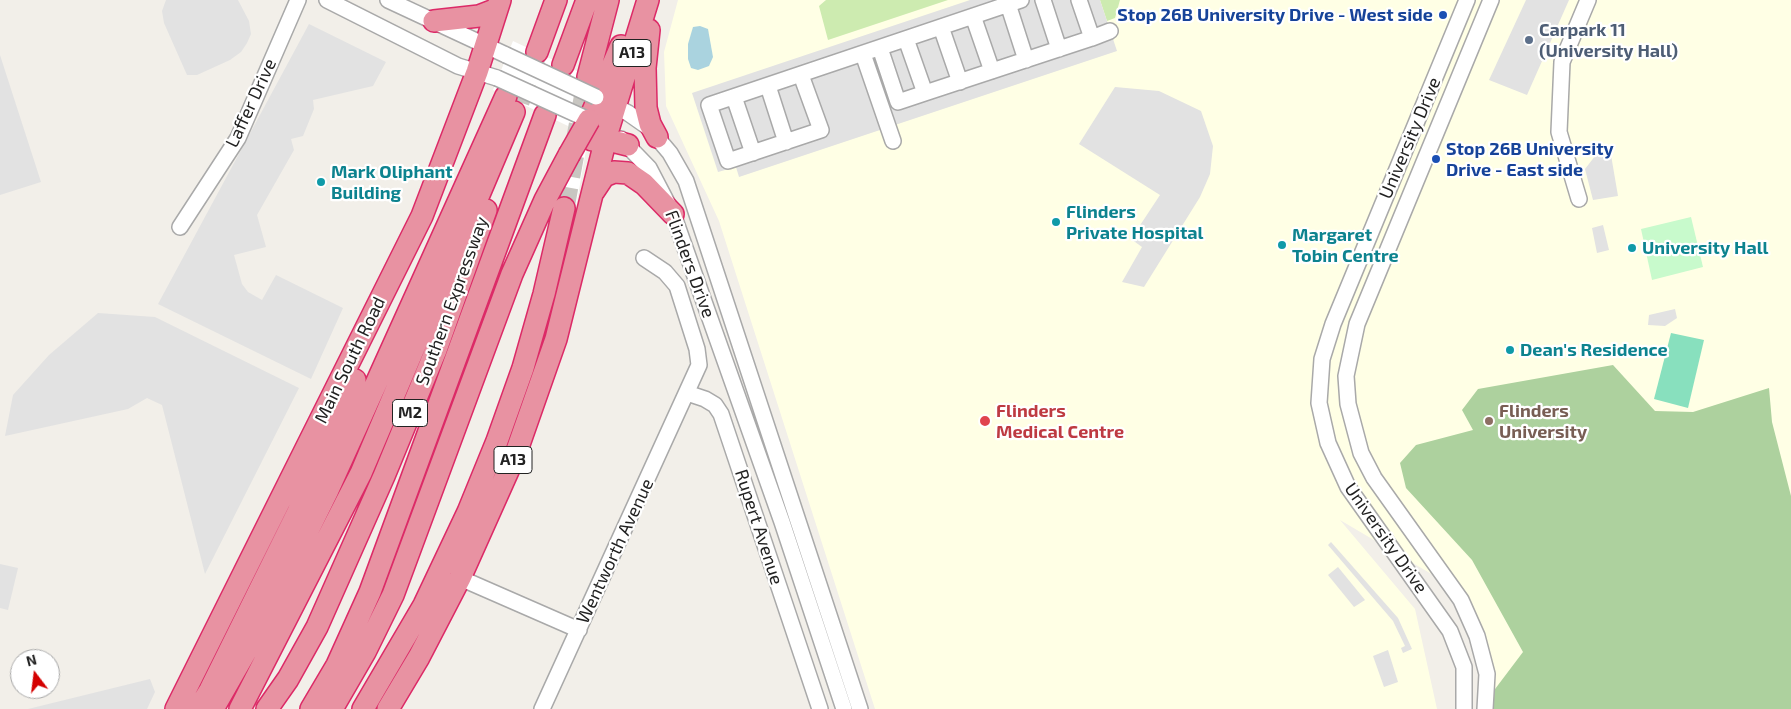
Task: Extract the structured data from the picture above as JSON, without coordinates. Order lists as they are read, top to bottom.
{
  "streets": {
    "highway": [
      "A13",
      "Southern Expressway",
      "Main South Road",
      "M2"
    ],
    "street": [
      "Laffer Drive",
      "University Drive",
      "Flinders Drive",
      "Rupert Avenue",
      "Wentworth Avenue"
    ]
  },
  "crossings": [
    ["A13", "Flinders Drive"],
    ["Flinders Drive", "Southern Expressway"],
    ["Flinders Drive", "Main South Road"],
    ["Southern Expressway", "Main South Road"],
    ["Rupert Avenue", "Wentworth Avenue"]
  ],
  "places": [
    "Stop 26B University Drive - West side",
    "Carpark 11 (University Hall)",
    "Stop 26B University Drive - East side",
    "Mark Oliphant Building",
    "Flinders Private Hospital",
    "Margaret Tobin Centre",
    "University Hall",
    "Dean's Residence",
    "Flinders Medical Centre",
    "Flinders University"
  ],
  "north": "top"
}
